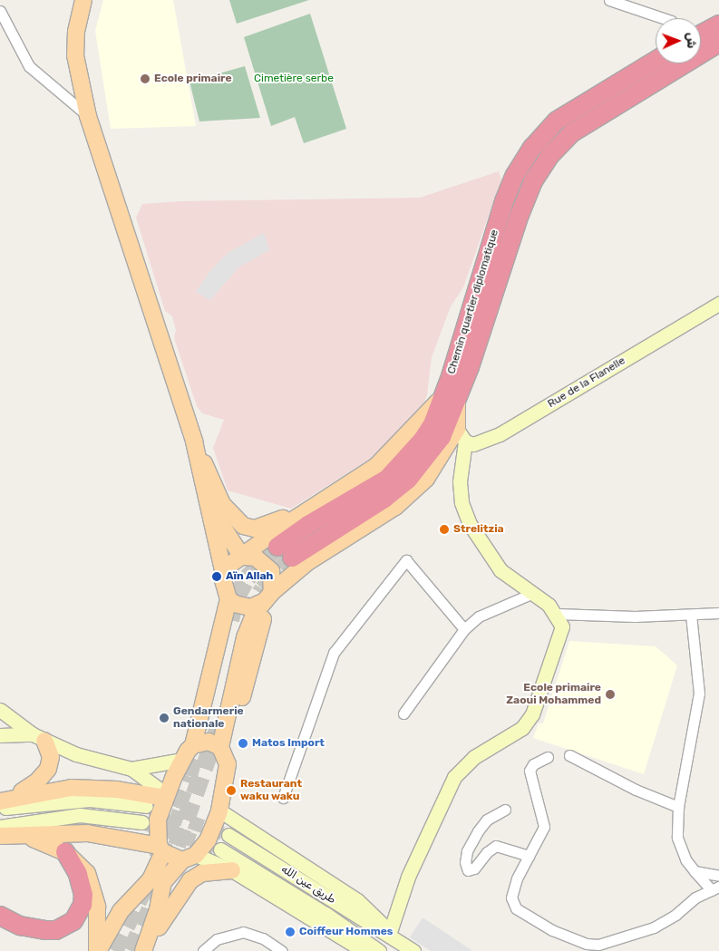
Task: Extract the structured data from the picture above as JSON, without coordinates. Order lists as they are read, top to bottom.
{
  "streets": {
    "highway": ["Chemin quartier diplomatique"],
    "street": ["Rue de la Flanelle", "طريق عين الله"]
  },
  "parks": ["Cimetière serbe"],
  "places": [
    "Ecole primaire",
    "Strelitzia",
    "Aïn Allah",
    "Ecole primaire Zaoui Mohammed",
    "Gendarmerie nationale",
    "Matos Import",
    "Restaurant waku waku",
    "Coiffeur Hommes"
  ],
  "north": "right"
}
